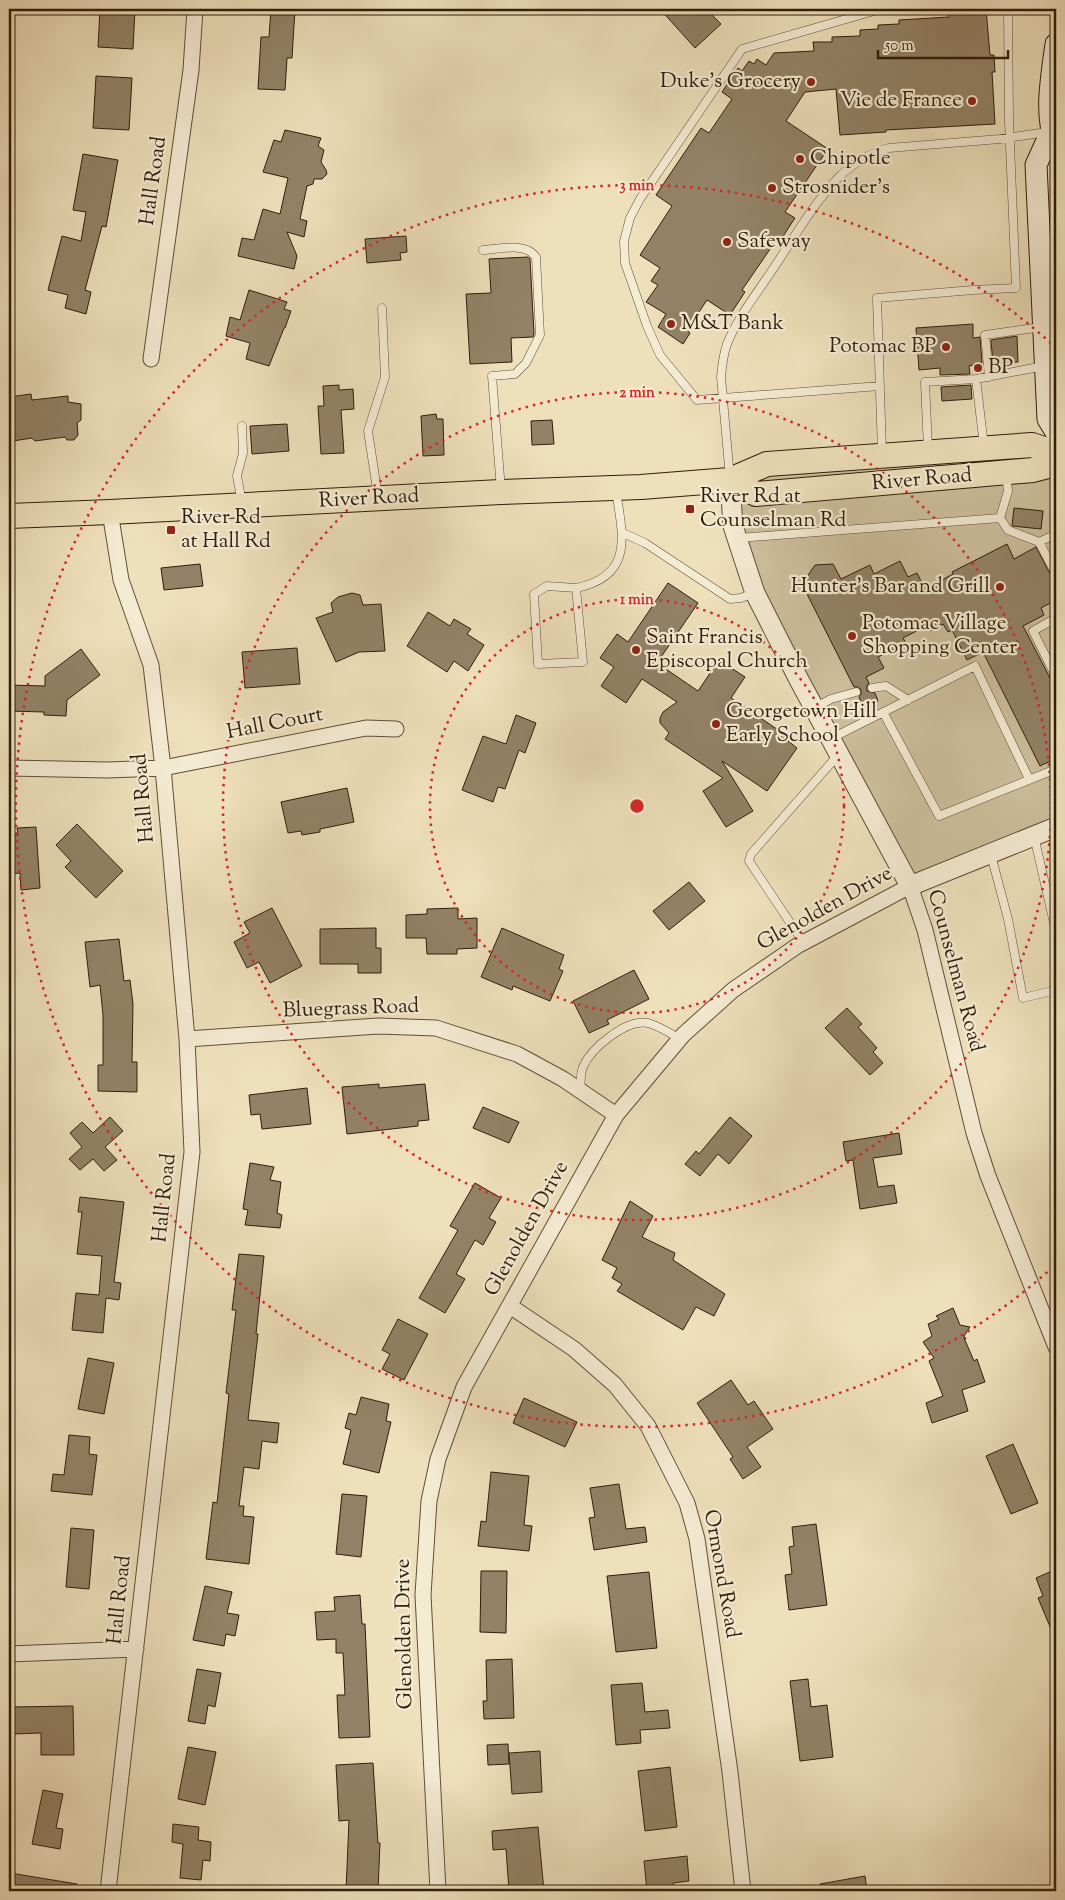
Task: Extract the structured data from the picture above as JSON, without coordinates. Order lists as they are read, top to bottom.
{
  "streets": {
    "main road": ["River Road"],
    "street": [
      "Hall Road",
      "Hall Court",
      "Glenolden Drive",
      "Counselman Road",
      "Bluegrass Road",
      "Ormond Road"
    ]
  },
  "crossings": [
    ["Hall Road", "River Road"],
    ["Hall Road", "Hall Court"],
    ["Hall Road", "Bluegrass Road"],
    ["River Road", "Counselman Road"],
    ["Glenolden Drive", "Counselman Road"],
    ["Glenolden Drive", "Bluegrass Road"],
    ["Glenolden Drive", "Ormond Road"]
  ],
  "places": {
    "other": [
      "Duke's Grocery",
      "Vie de France",
      "Chipotle",
      "Strosnider's",
      "Safeway",
      "M&T Bank",
      "Potomac BP",
      "BP",
      "Hunter's Bar and Grill",
      "Potomac Village Shopping Center",
      "Saint Francis Episcopal Church",
      "Georgetown Hill Early School"
    ],
    "transit": ["River Rd at Counselman Rd", "River Rd at Hall Rd"]
  },
  "scale_bar": "50 m",
  "rings": ["3 min", "2 min", "1 min"]
}
